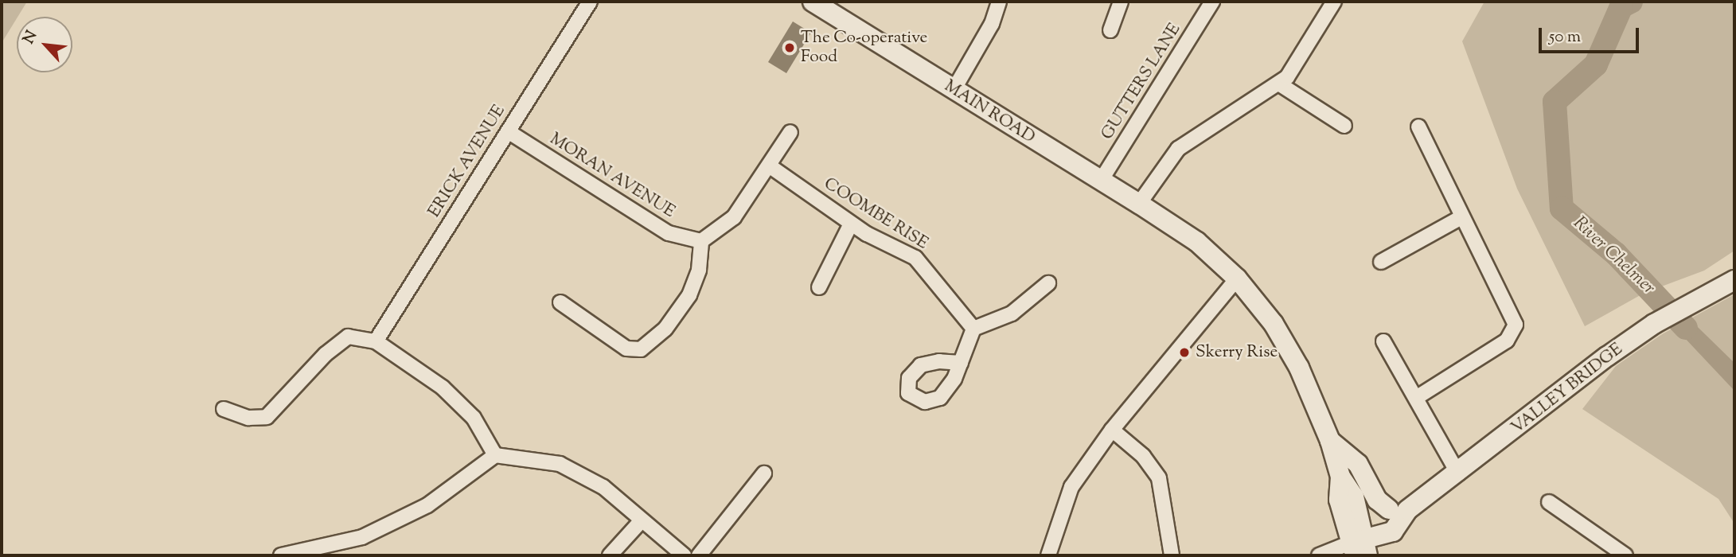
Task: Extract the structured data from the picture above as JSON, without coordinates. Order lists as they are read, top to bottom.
{
  "streets": {
    "main road": ["MAIN ROAD", "VALLEY BRIDGE"],
    "street": [
      "GUTTERS LANE",
      "ERICK AVENUE",
      "MORAN AVENUE",
      "COOMBE RISE"
    ]
  },
  "crossings": [
    ["GUTTERS LANE", "MAIN ROAD"],
    ["MAIN ROAD", "VALLEY BRIDGE"],
    ["ERICK AVENUE", "MORAN AVENUE"]
  ],
  "water": ["River Chelmer"],
  "places": ["The Co-operative Food", "Skerry Rise"],
  "scale_bar": "50 m",
  "north": "top left"
}
